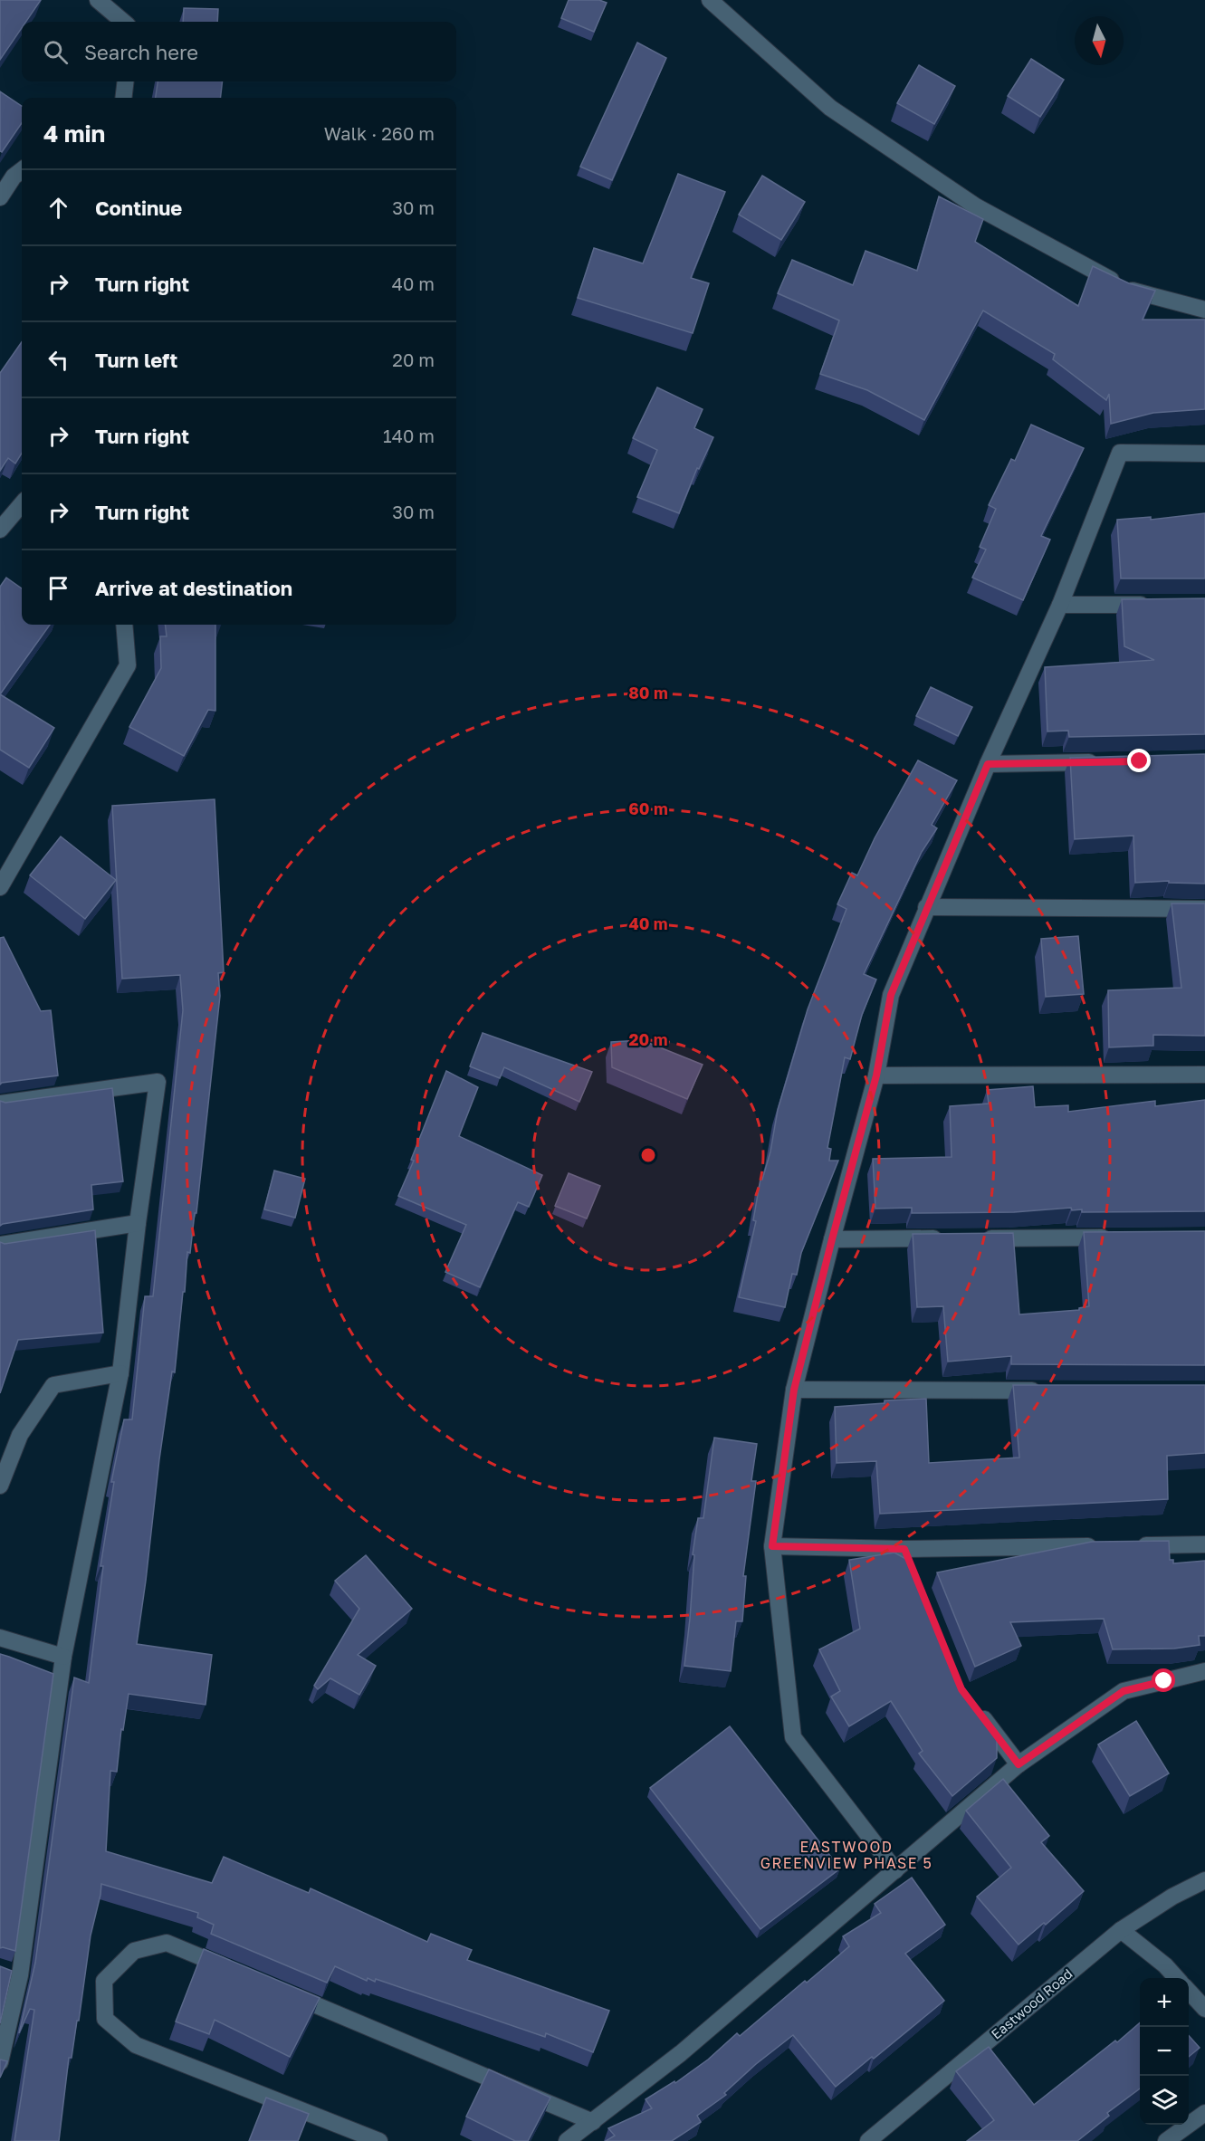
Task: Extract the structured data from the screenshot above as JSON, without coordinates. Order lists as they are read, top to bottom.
{
  "streets": {
    "street": ["Eastwood Road"]
  },
  "districts": ["EASTWOOD GREENVIEW PHASE 5"],
  "north": "bottom",
  "page": {
    "search": "Search here",
    "heading": ["4 min", "Walk · 260 m"],
    "list": [
      ["Continue", "30 m"],
      ["Turn right", "40 m"],
      ["Turn left", "20 m"],
      ["Turn right", "140 m"],
      ["Turn right", "30 m"],
      "Arrive at destination"
    ],
    "map_buttons": ["+", "−"]
  },
  "rings": [
    "80 m",
    "60 m",
    "40 m",
    "20 m"
  ]
}
